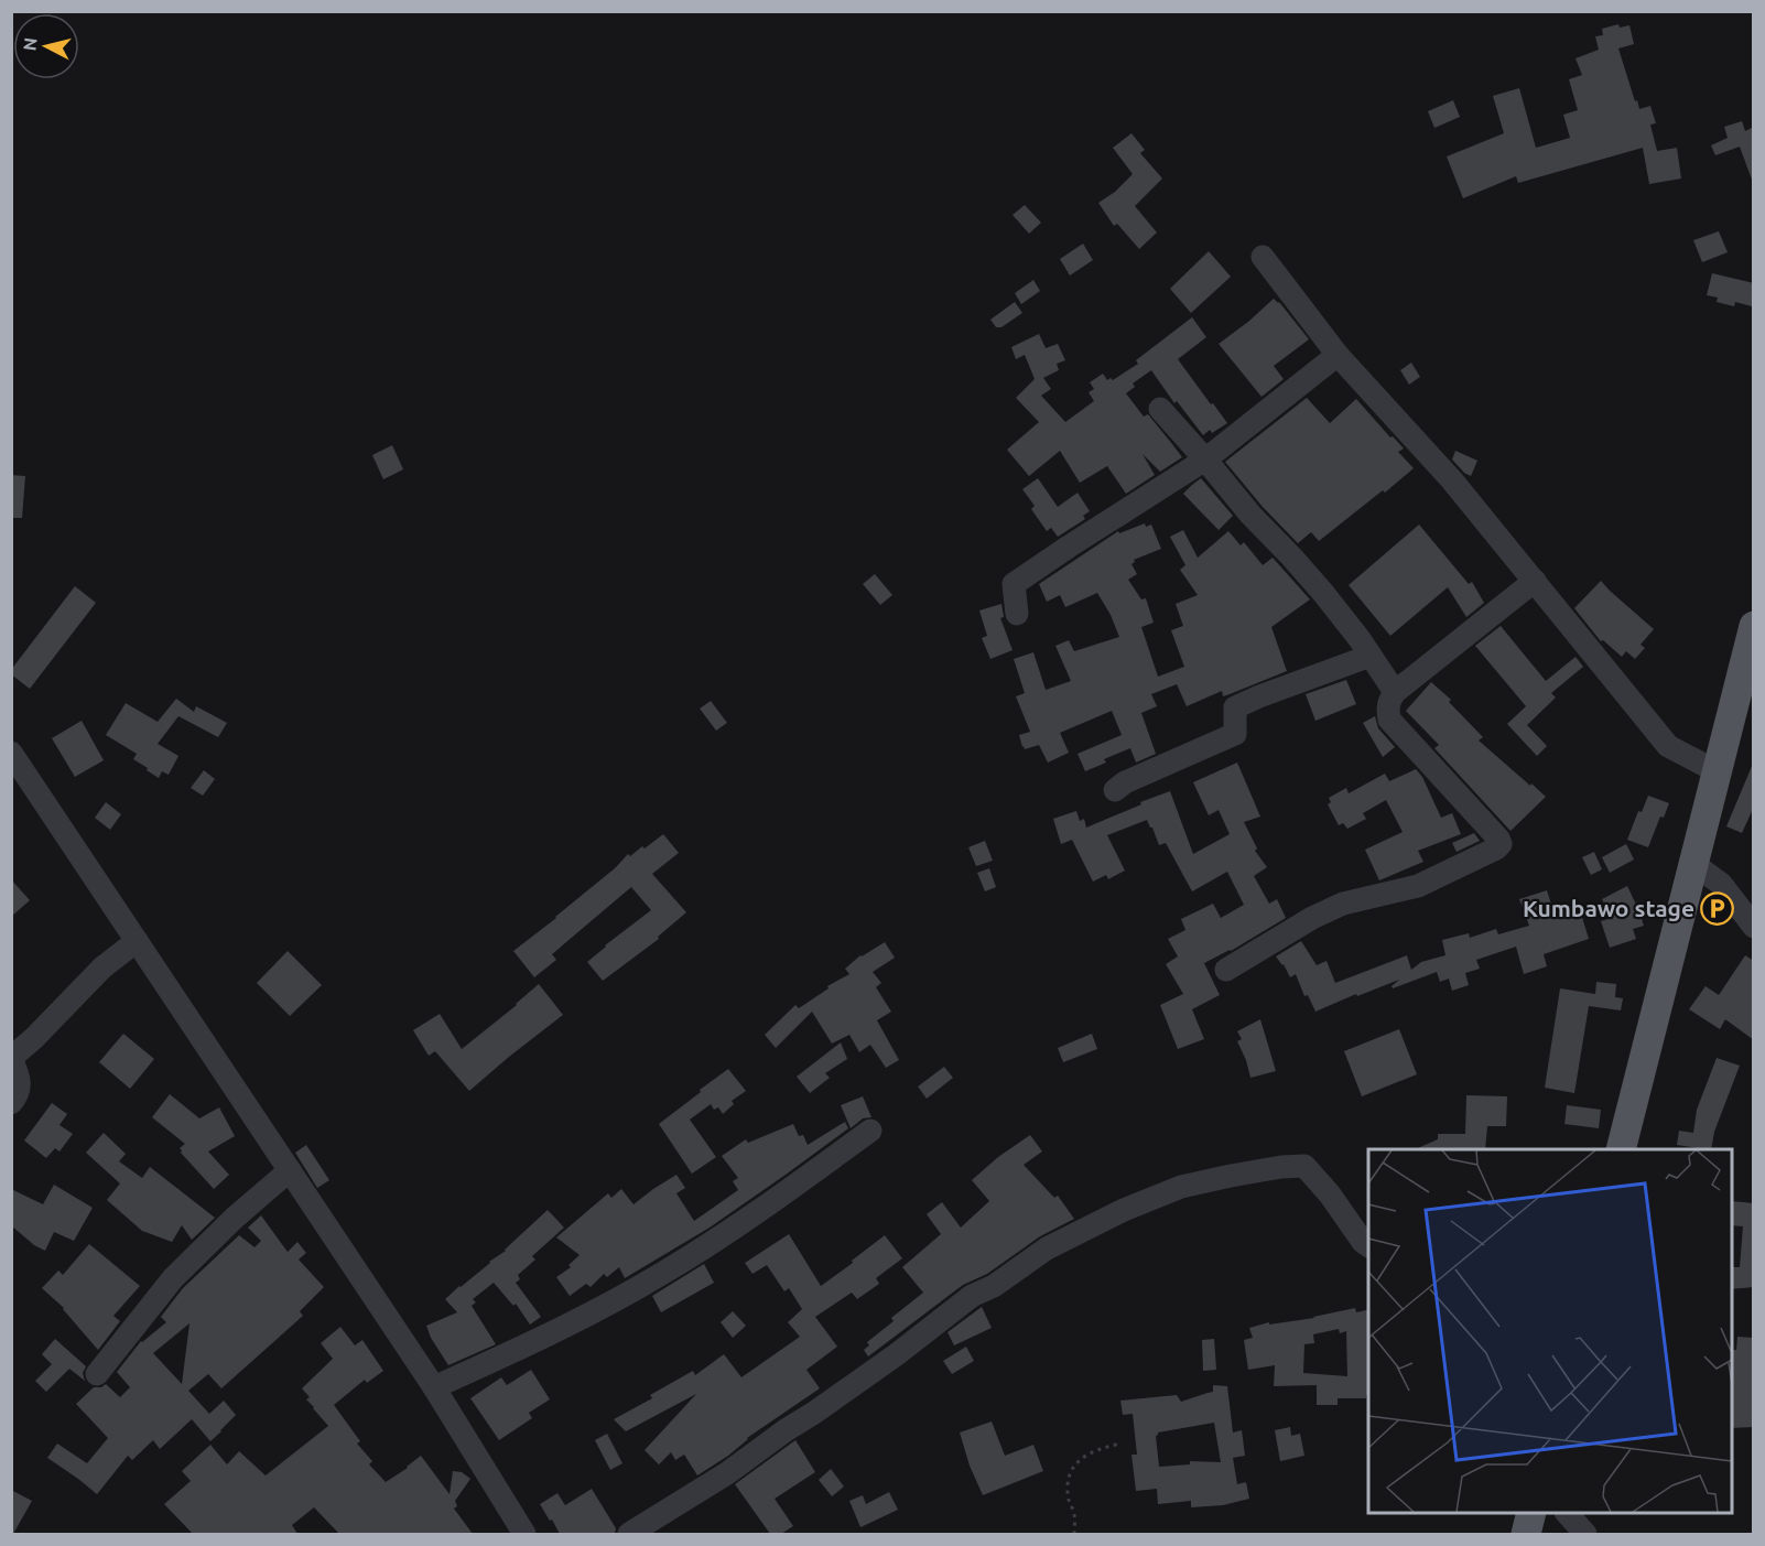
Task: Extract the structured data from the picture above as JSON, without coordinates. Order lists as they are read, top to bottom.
{
  "places": {
    "parking": ["Kumbawo stage"]
  },
  "north": "left"
}
